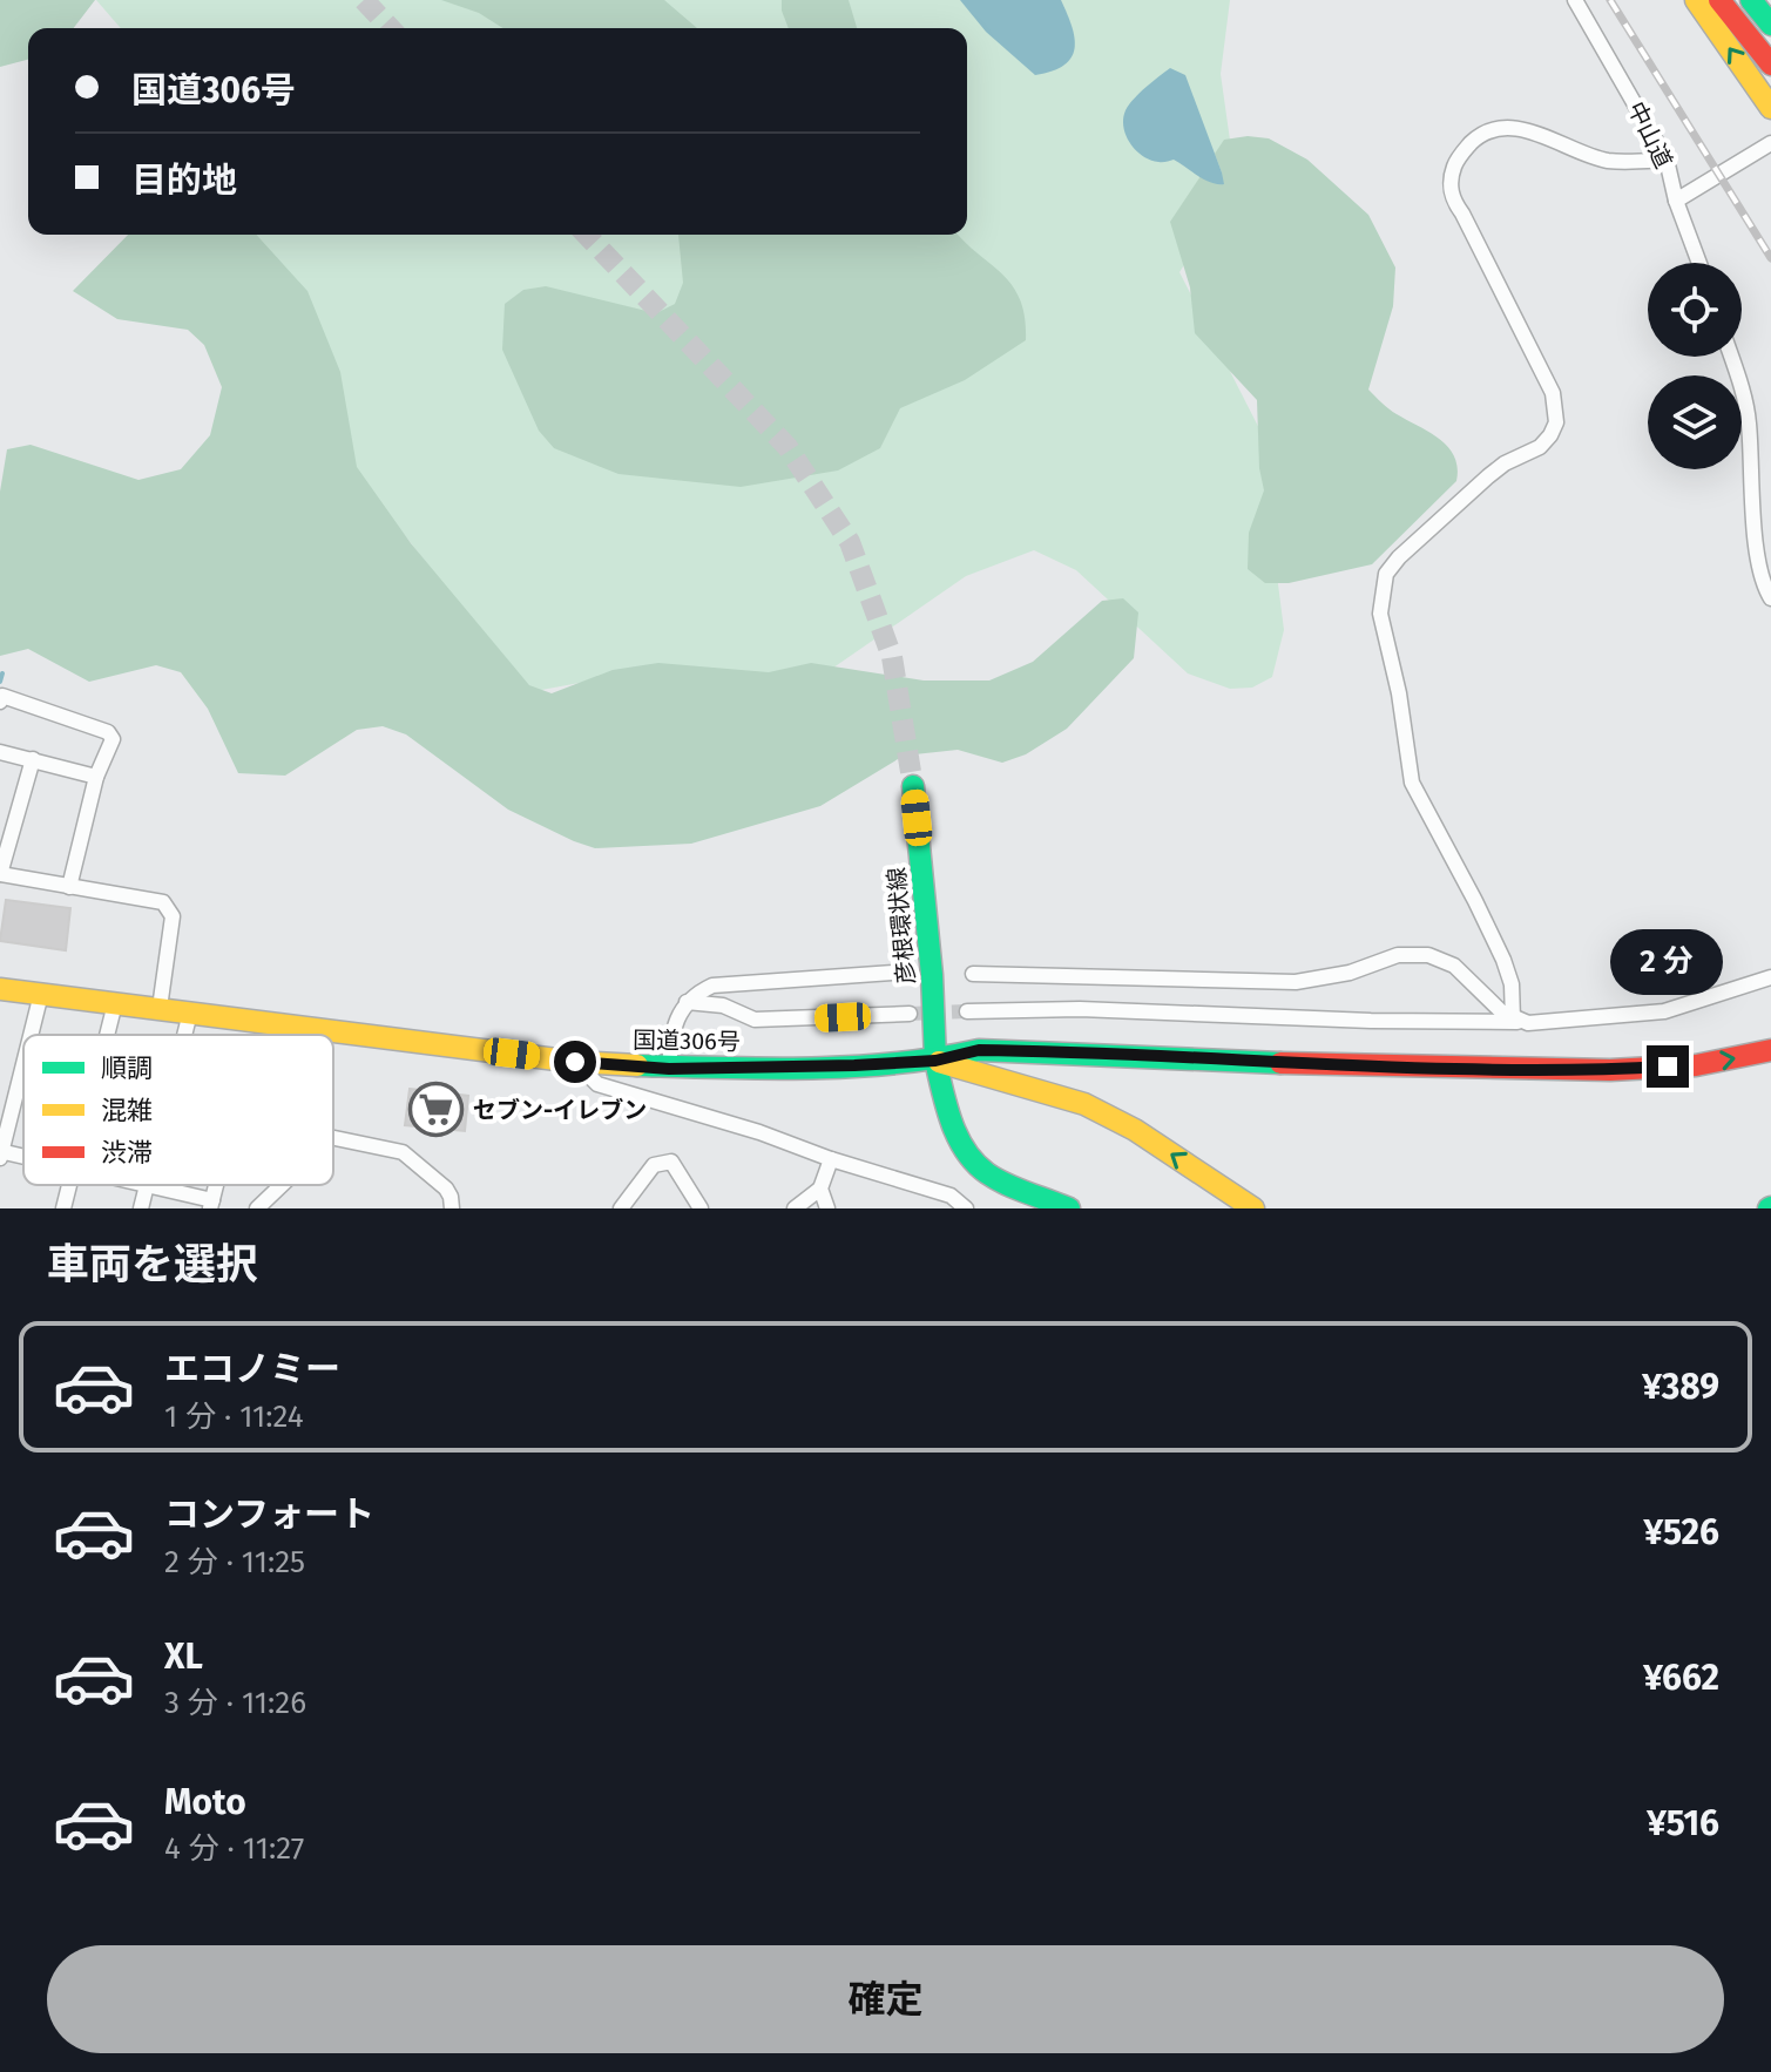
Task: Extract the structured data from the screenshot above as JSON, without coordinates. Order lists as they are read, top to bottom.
{
  "streets": {
    "main road": ["彦根環状線", "国道306号"],
    "street": ["中山道"]
  },
  "crossings": [
    ["彦根環状線", "国道306号"]
  ],
  "places": {
    "supermarket": ["セブン-イレブン"]
  },
  "legend": ["順調", "混雑", "渋滞"],
  "page": {
    "banner": ["国道306号", "目的地"],
    "bubble": "2 分",
    "heading": "車両を選択",
    "list": [
      {
        "name": "エコノミー",
        "note": "1 分 · 11:24",
        "value": "¥389"
      },
      {
        "name": "コンフォート",
        "note": "2 分 · 11:25",
        "value": "¥526"
      },
      {
        "name": "XL",
        "note": "3 分 · 11:26",
        "value": "¥662"
      },
      {
        "name": "Moto",
        "note": "4 分 · 11:27",
        "value": "¥516"
      }
    ],
    "buttons": "確定"
  }
}
